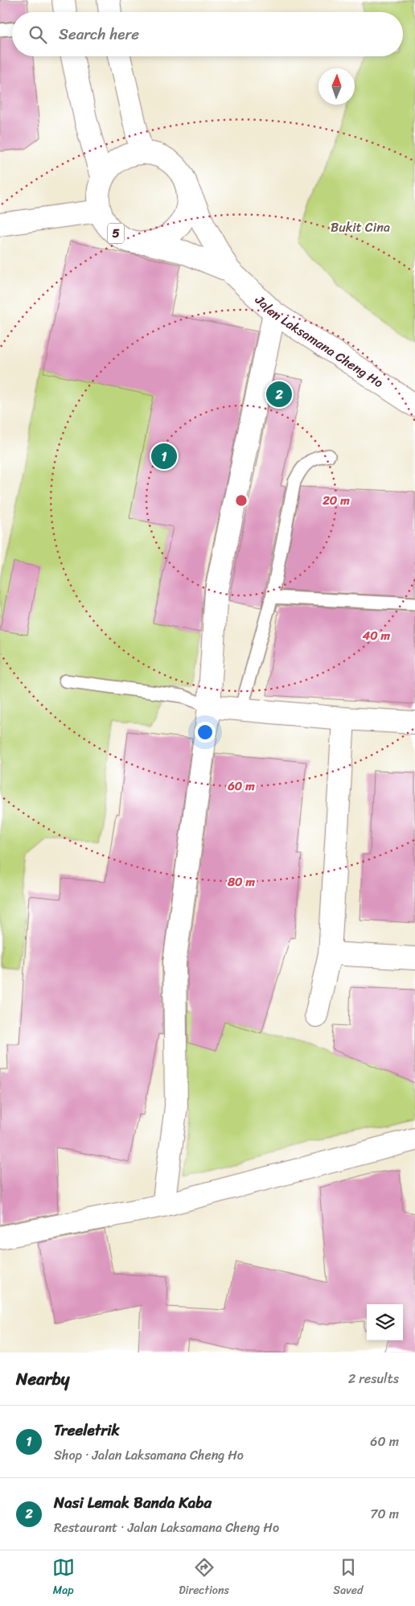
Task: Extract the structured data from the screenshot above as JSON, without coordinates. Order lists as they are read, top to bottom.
{
  "streets": {
    "street": ["5", "Jalan Laksamana Cheng Ho"]
  },
  "crossings": [
    ["5", "Jalan Laksamana Cheng Ho"]
  ],
  "parks": ["Bukit Cina"],
  "north": "top",
  "page": {
    "search": "Search here",
    "pins": ["2", "1"],
    "heading": ["Nearby", "2 results"],
    "list": [
      {
        "mark": "1",
        "name": "Treeletrik",
        "note": "Shop · Jalan Laksamana Cheng Ho",
        "value": "60 m"
      },
      {
        "mark": "2",
        "name": "Nasi Lemak Banda Kaba",
        "note": "Restaurant · Jalan Laksamana Cheng Ho",
        "value": "70 m"
      }
    ],
    "nav": ["Map", "Directions", "Saved"]
  },
  "rings": [
    "20 m",
    "40 m",
    "60 m",
    "80 m"
  ]
}
